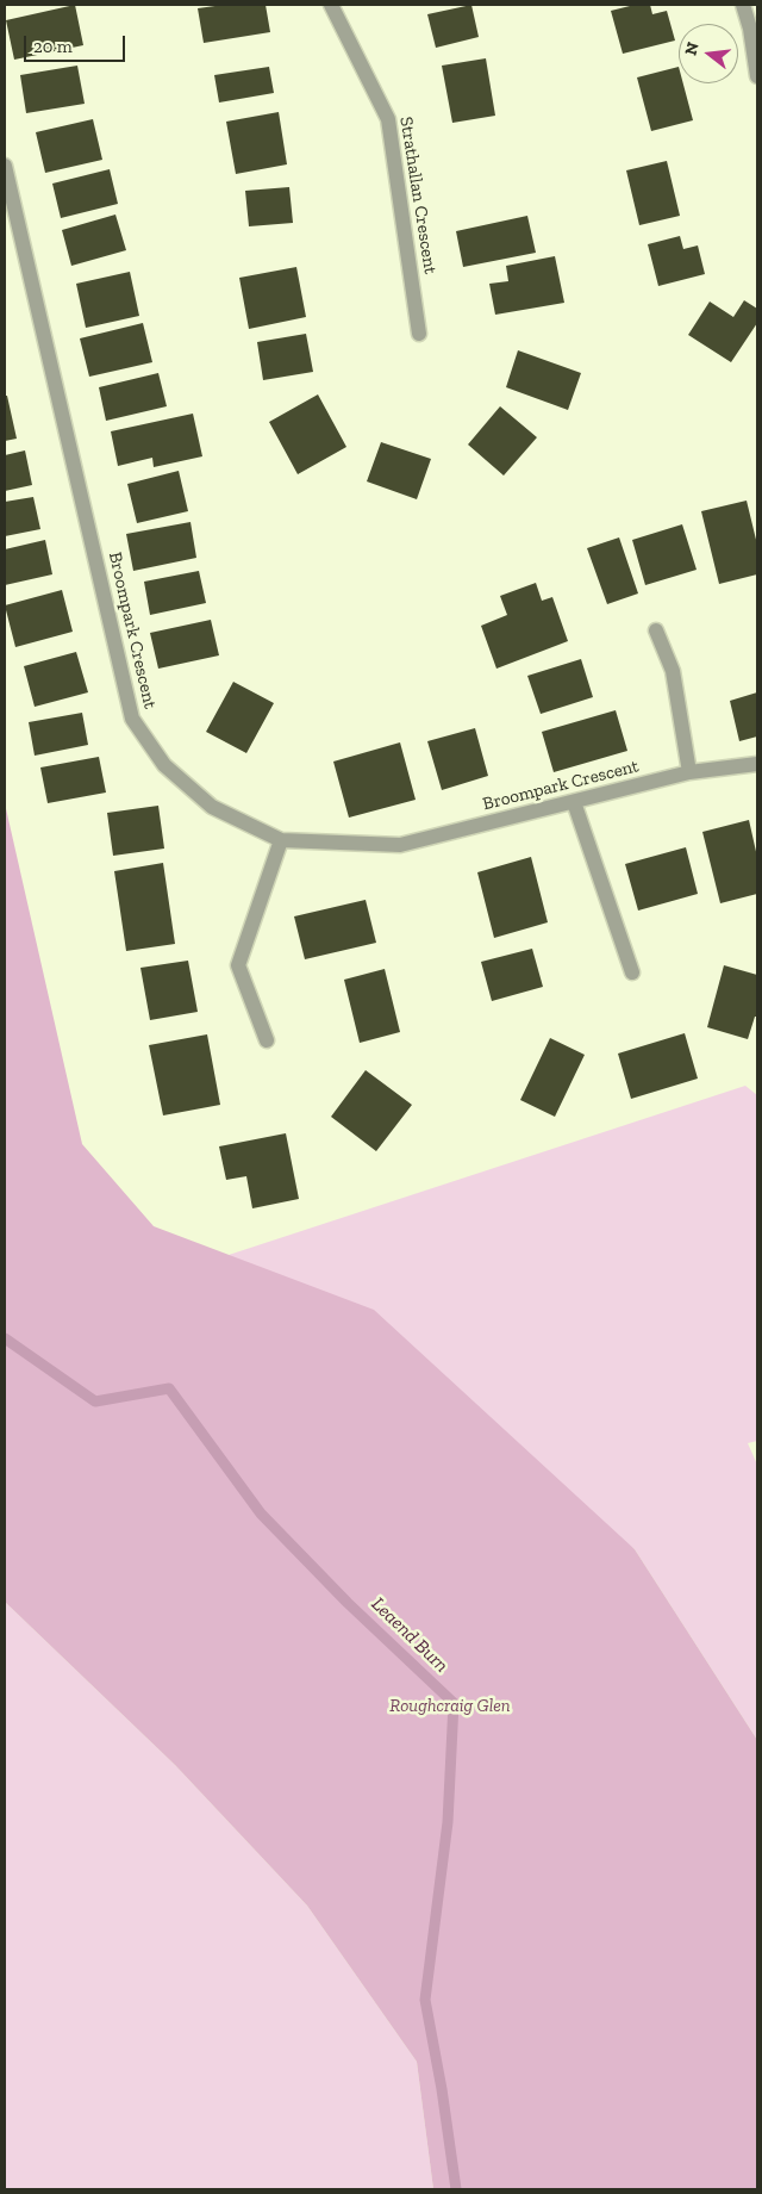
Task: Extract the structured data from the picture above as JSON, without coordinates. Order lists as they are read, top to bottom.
{
  "streets": {
    "street": ["Strathallan Crescent", "Broompark Crescent"]
  },
  "water": ["Leaend Burn"],
  "parks": ["Roughcraig Glen"],
  "scale_bar": "20 m",
  "north": "left"
}
